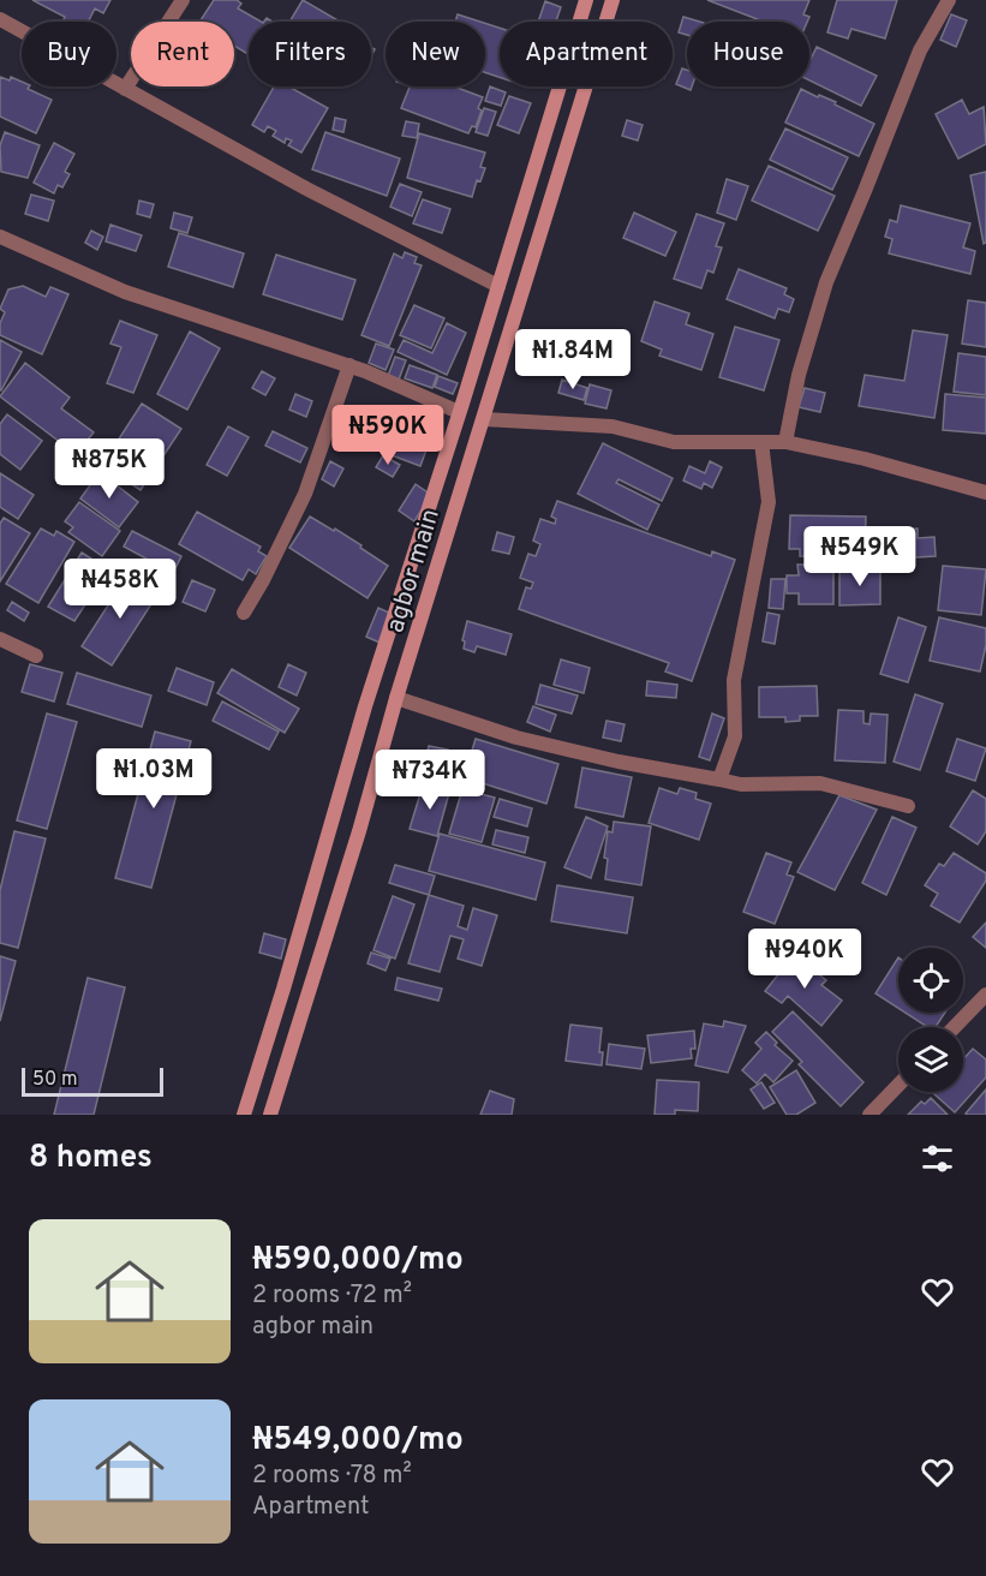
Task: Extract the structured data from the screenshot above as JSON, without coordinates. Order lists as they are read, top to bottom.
{
  "streets": {
    "main road": ["agbor main"]
  },
  "scale_bar": "50 m",
  "page": {
    "chip": [
      "Buy",
      "Rent",
      "Filters",
      "New",
      "Apartment",
      "House"
    ],
    "price": [
      "₦1.84M",
      "₦590K",
      "₦875K",
      "₦549K",
      "₦458K",
      "₦1.03M",
      "₦734K",
      "₦940K"
    ],
    "scale": "50 m",
    "heading": "8 homes",
    "list": [
      {
        "name": "₦590,000/mo",
        "note": "2 rooms · 72 m² · agbor main"
      },
      {
        "name": "₦549,000/mo",
        "note": "2 rooms · 78 m² · Apartment"
      }
    ]
  }
}
